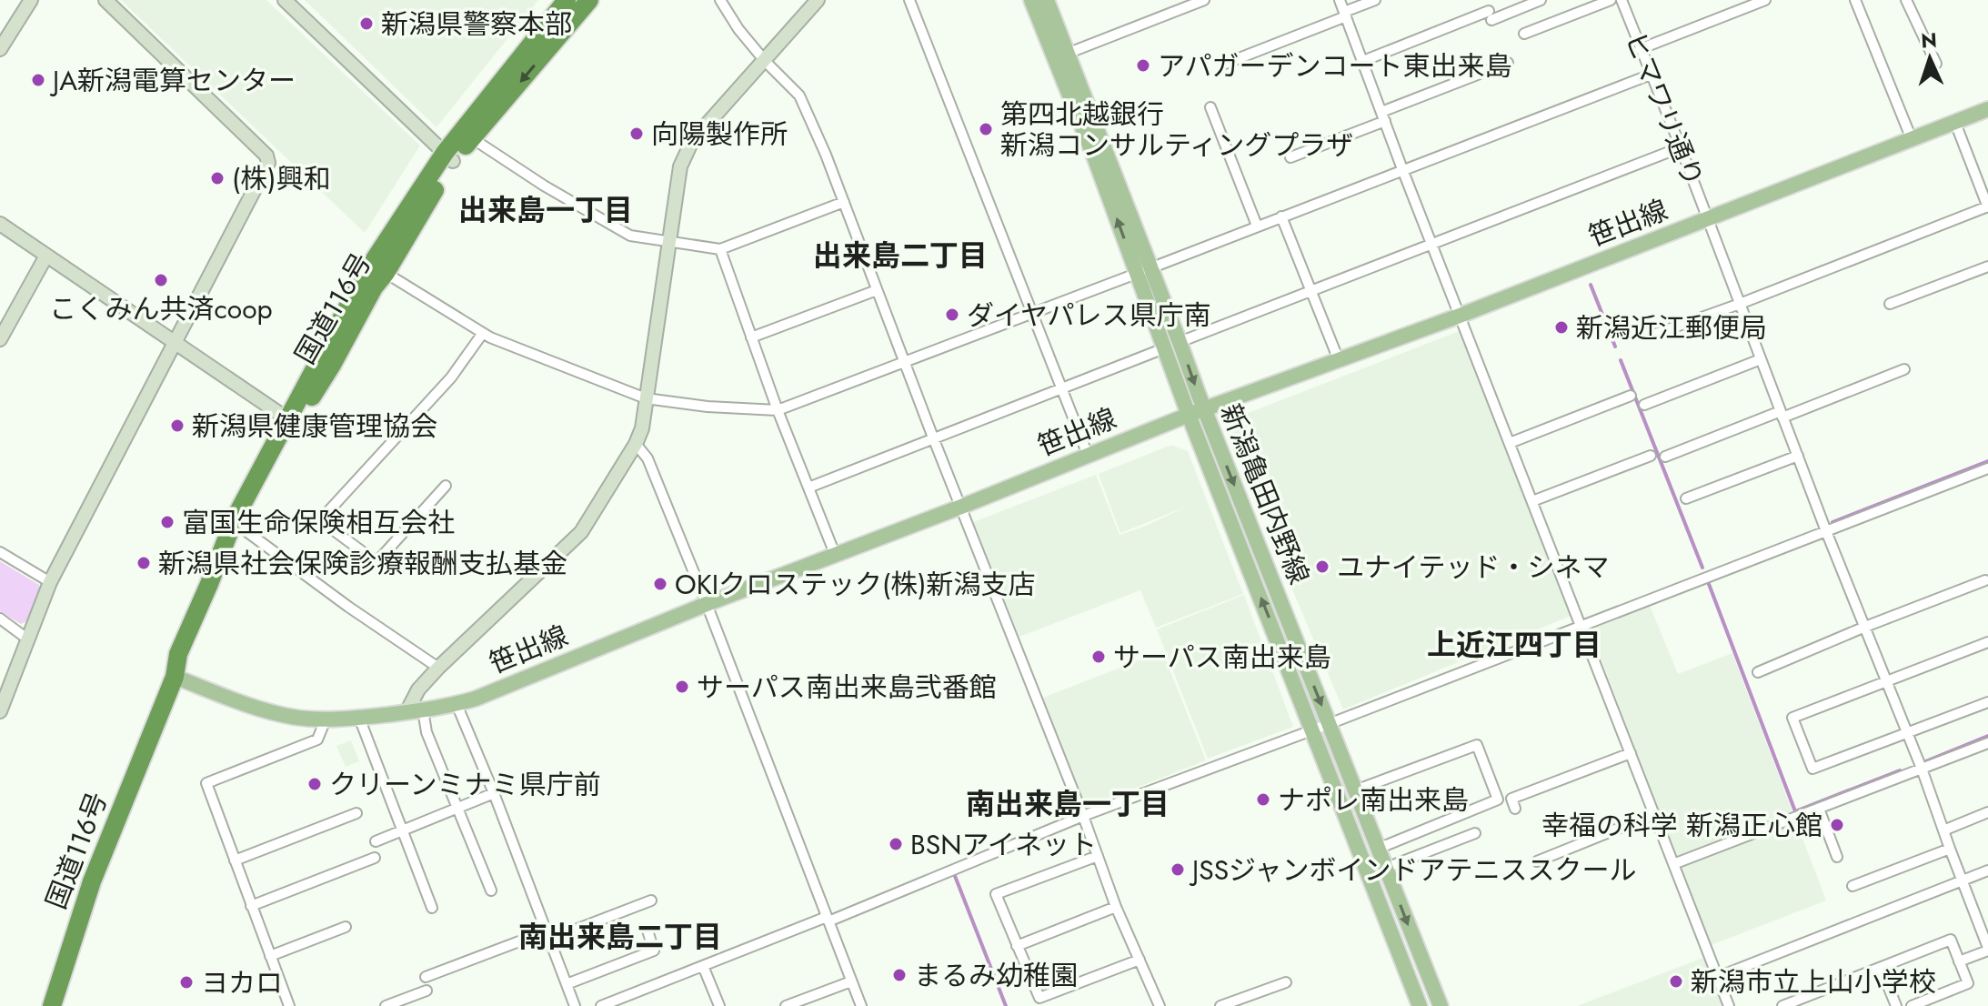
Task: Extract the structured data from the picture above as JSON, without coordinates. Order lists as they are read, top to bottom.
{
  "streets": {
    "highway": ["国道116号"],
    "main road": ["笹出線", "新潟亀田内野線"],
    "street": ["ヒマワリ通り"]
  },
  "crossings": [
    ["ヒマワリ通り", "笹出線"],
    ["笹出線", "国道116号"],
    ["笹出線", "新潟亀田内野線"]
  ],
  "districts": [
    "出来島一丁目",
    "出来島二丁目",
    "上近江四丁目",
    "南出来島一丁目",
    "南出来島二丁目"
  ],
  "places": [
    "新潟県警察本部",
    "アパガーデンコート東出来島",
    "JA新潟電算センター",
    "第四北越銀行 新潟コンサルティングプラザ",
    "向陽製作所",
    "(株)興和",
    "こくみん共済coop",
    "ダイヤパレス県庁南",
    "新潟近江郵便局",
    "新潟県健康管理協会",
    "富国生命保険相互会社",
    "新潟県社会保険診療報酬支払基金",
    "ユナイテッド・シネマ",
    "OKIクロステック(株)新潟支店",
    "サーパス南出来島",
    "サーパス南出来島弐番館",
    "クリーンミナミ県庁前",
    "ナポレ南出来島",
    "幸福の科学 新潟正心館",
    "BSNアイネット",
    "JSSジャンボインドアテニススクール",
    "まるみ幼稚園",
    "新潟市立上山小学校",
    "ヨカロ"
  ],
  "north": "top"
}
